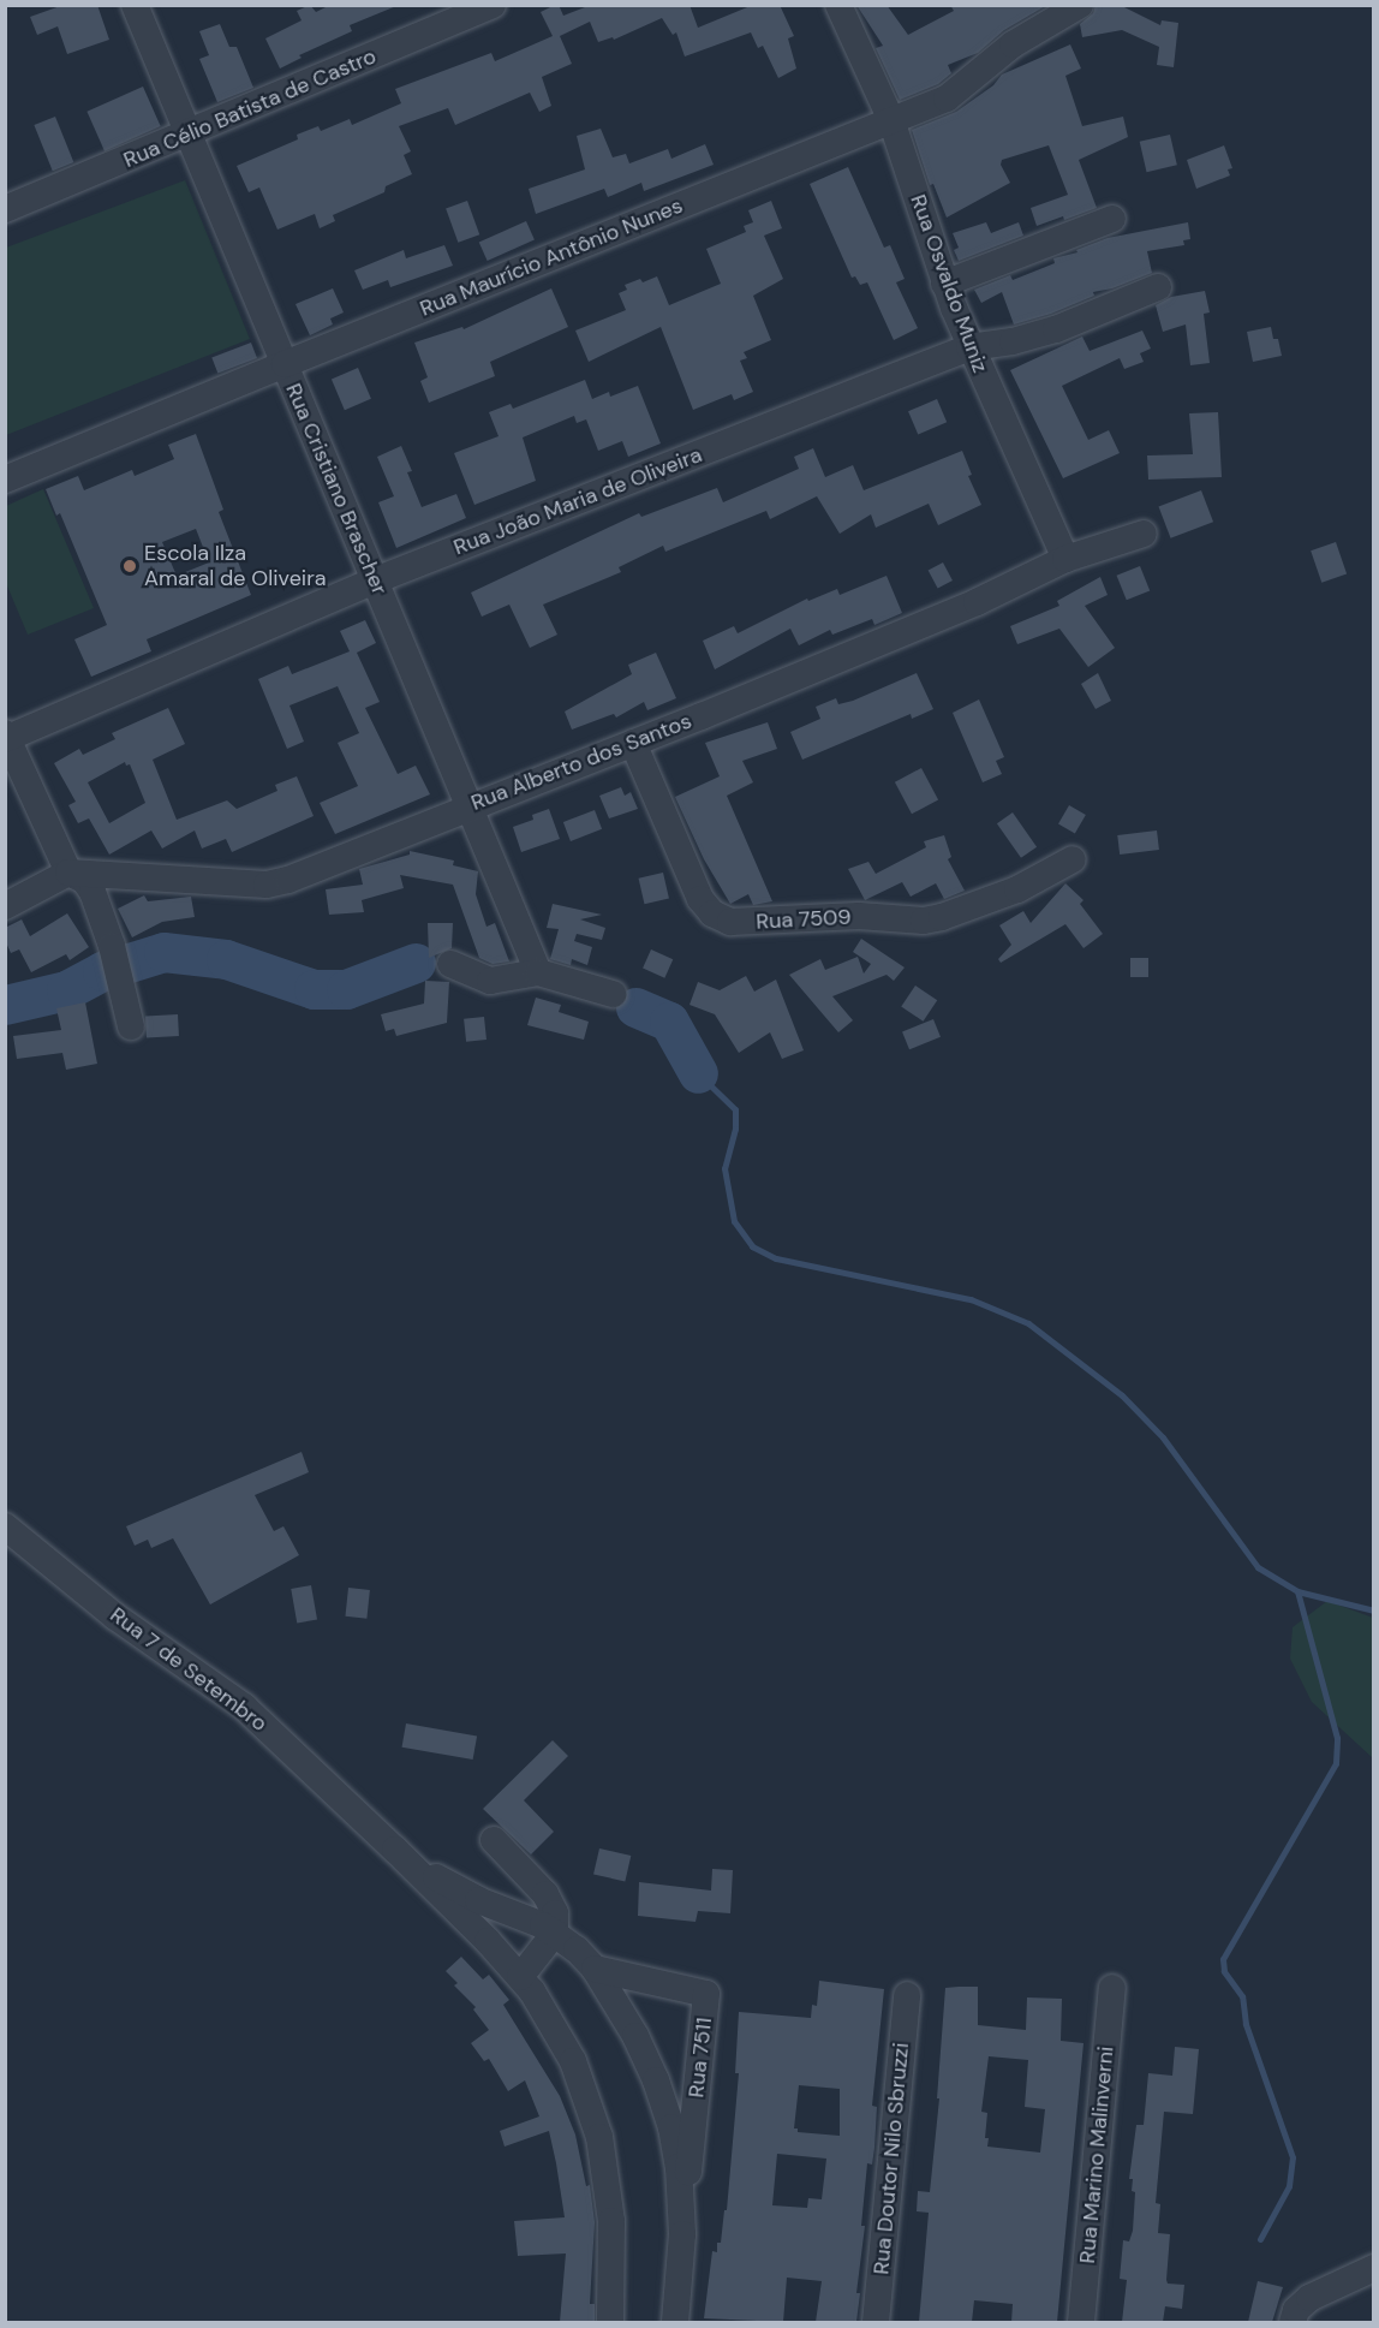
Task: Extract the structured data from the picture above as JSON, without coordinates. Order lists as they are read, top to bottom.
{
  "streets": {
    "street": [
      "Rua Célio Batista de Castro",
      "Rua Maurício Antônio Nunes",
      "Rua Osvaldo Muniz",
      "Rua Cristiano Brascher",
      "Rua João Maria de Oliveira",
      "Rua Alberto dos Santos",
      "Rua 7509",
      "Rua 7 de Setembro",
      "Rua 7511",
      "Rua Marino Malinverni",
      "Rua Doutor Nilo Sbruzzi"
    ]
  },
  "crossings": [
    ["Rua Célio Batista de Castro", "Rua Cristiano Brascher"],
    ["Rua Maurício Antônio Nunes", "Rua Osvaldo Muniz"],
    ["Rua Maurício Antônio Nunes", "Rua Cristiano Brascher"],
    ["Rua Osvaldo Muniz", "Rua João Maria de Oliveira"],
    ["Rua Osvaldo Muniz", "Rua Alberto dos Santos"],
    ["Rua Cristiano Brascher", "Rua João Maria de Oliveira"],
    ["Rua Cristiano Brascher", "Rua Alberto dos Santos"],
    ["Rua Alberto dos Santos", "Rua 7509"]
  ],
  "places": ["Escola Ilza Amaral de Oliveira"]
}
